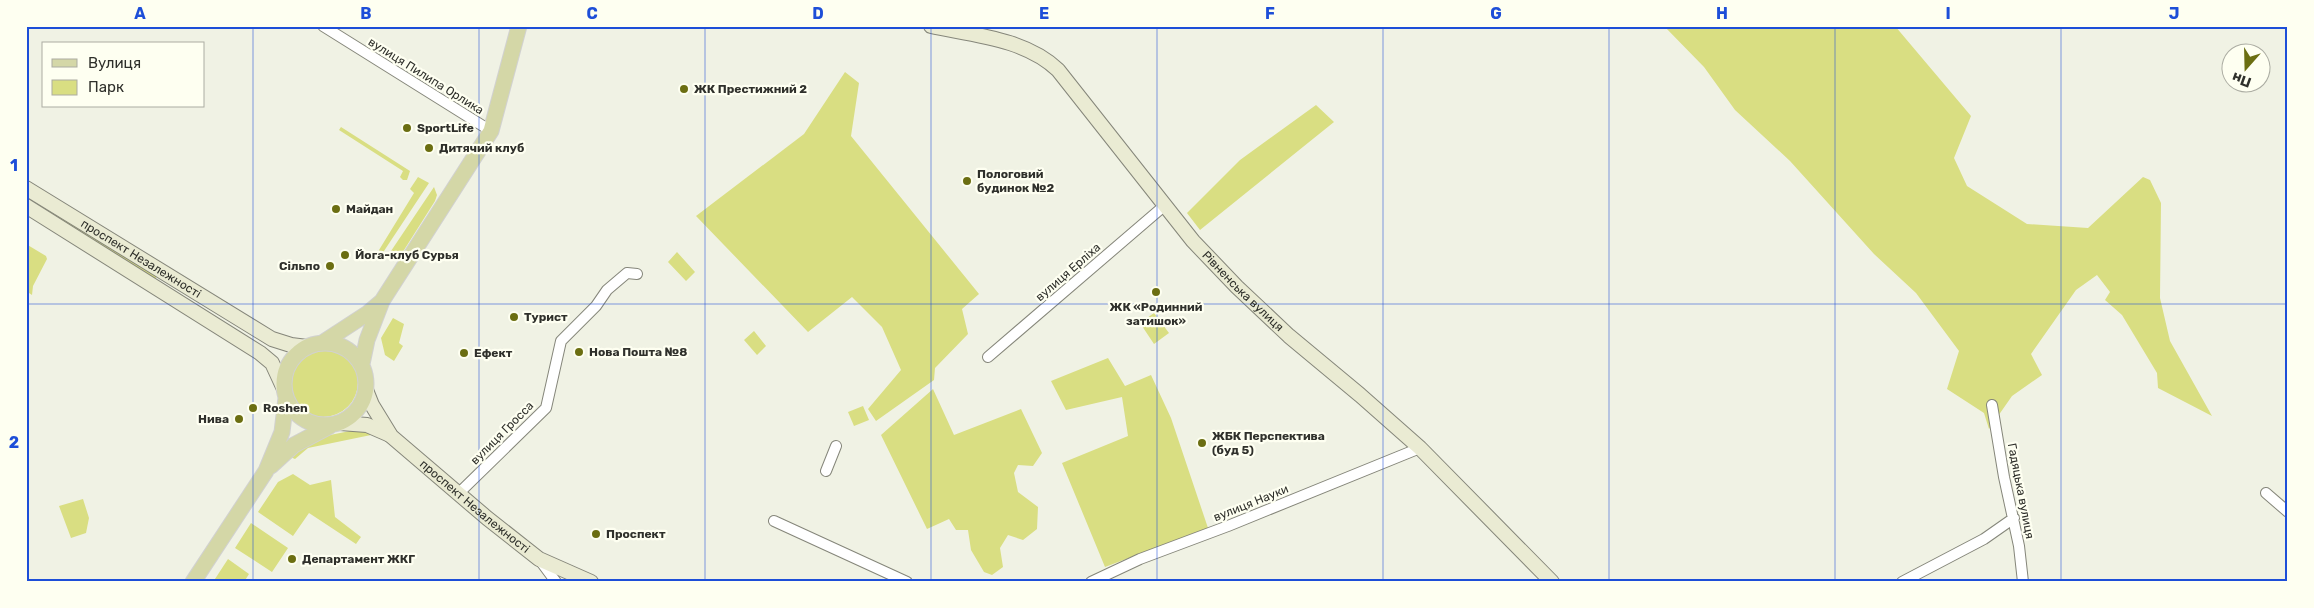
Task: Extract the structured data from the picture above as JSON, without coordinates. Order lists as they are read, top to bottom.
{
  "streets": {
    "street": [
      "вулиця Пилипа Орлика",
      "проспект Незалежності",
      "вулиця Ерліха",
      "Рівненська вулиця",
      "вулиця Гросса",
      "Гадяцька вулиця",
      "вулиця Науки"
    ]
  },
  "crossings": [
    ["проспект Незалежності", "вулиця Гросса"],
    ["вулиця Ерліха", "Рівненська вулиця"],
    ["Рівненська вулиця", "вулиця Науки"]
  ],
  "places": [
    "ЖК Престижний 2",
    "SportLife",
    "Дитячий клуб",
    "Пологовий будинок №2",
    "Майдан",
    "Йога-клуб Сурья",
    "Сільпо",
    "ЖК «Родинний затишок»",
    "Турист",
    "Нова Пошта №8",
    "Ефект",
    "Roshen",
    "Нива",
    "ЖБК Перспектива (буд 5)",
    "Проспект",
    "Департамент ЖКГ"
  ],
  "legend": ["Вулиця", "Парк"],
  "north": "bottom",
  "grid": {
    "columns": [
      "A",
      "B",
      "C",
      "D",
      "E",
      "F",
      "G",
      "H",
      "I",
      "J"
    ],
    "rows": ["1", "2"]
  }
}
